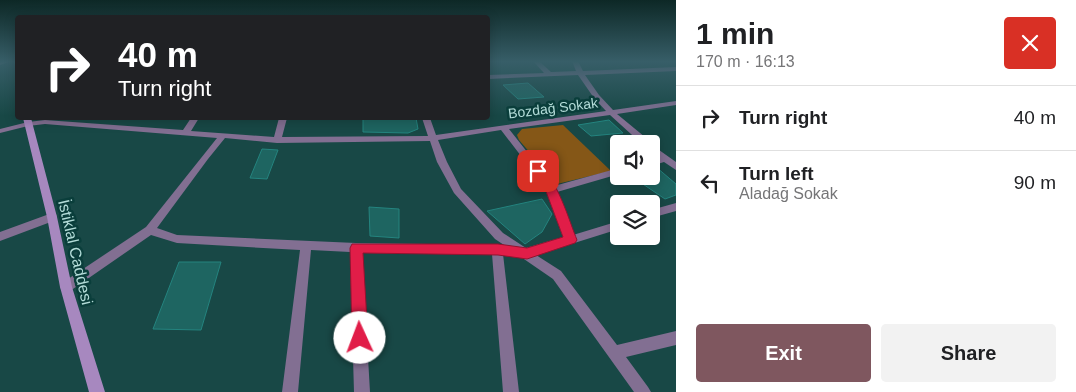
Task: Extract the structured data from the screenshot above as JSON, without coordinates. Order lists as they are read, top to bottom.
{
  "streets": {
    "main road": ["İstiklal Caddesi"],
    "street": ["Bozdağ Sokak"]
  },
  "crossings": [
    ["Bozdağ Sokak", "İstiklal Caddesi"]
  ],
  "page": {
    "heading": ["1 min", "170 m · 16:13"],
    "turn": ["40 m", "Turn right"],
    "list": [
      {
        "name": "Turn right",
        "value": "40 m"
      },
      {
        "name": "Turn left",
        "note": "Aladağ Sokak",
        "value": "90 m"
      }
    ],
    "buttons": ["Exit", "Share"]
  }
}
